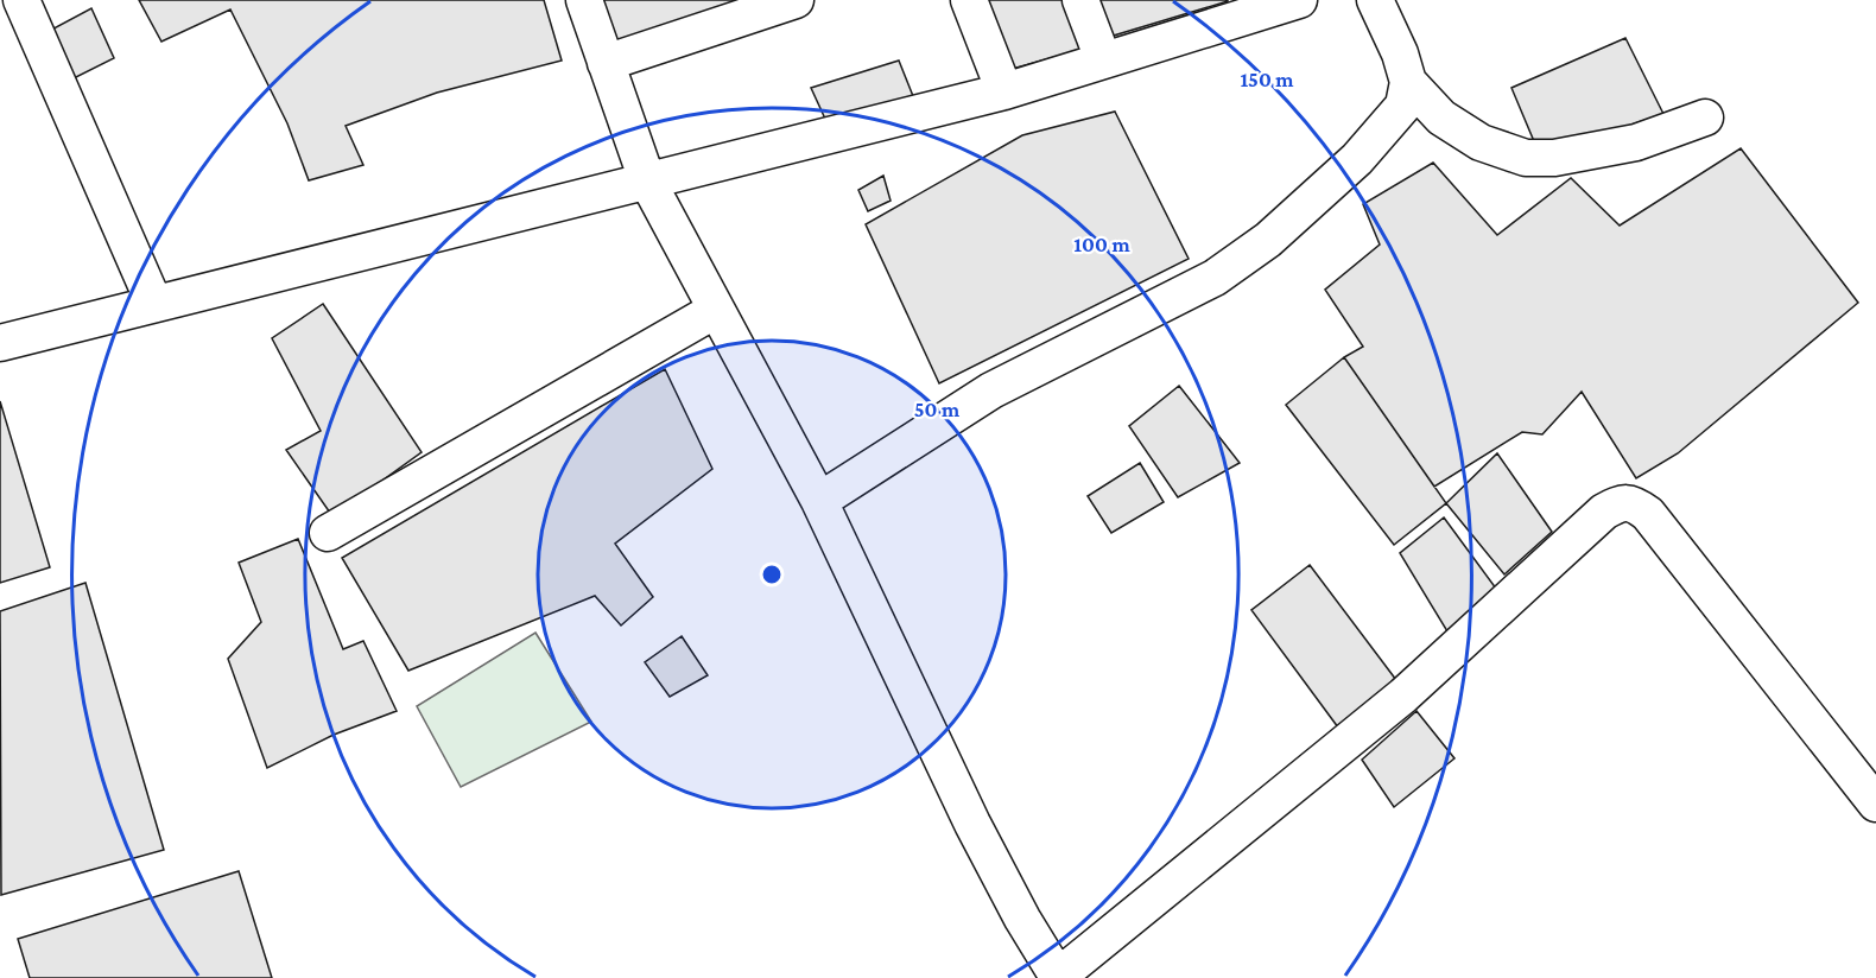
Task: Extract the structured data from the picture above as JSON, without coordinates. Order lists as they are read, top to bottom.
{
  "rings": ["150 m", "100 m", "50 m"]
}
